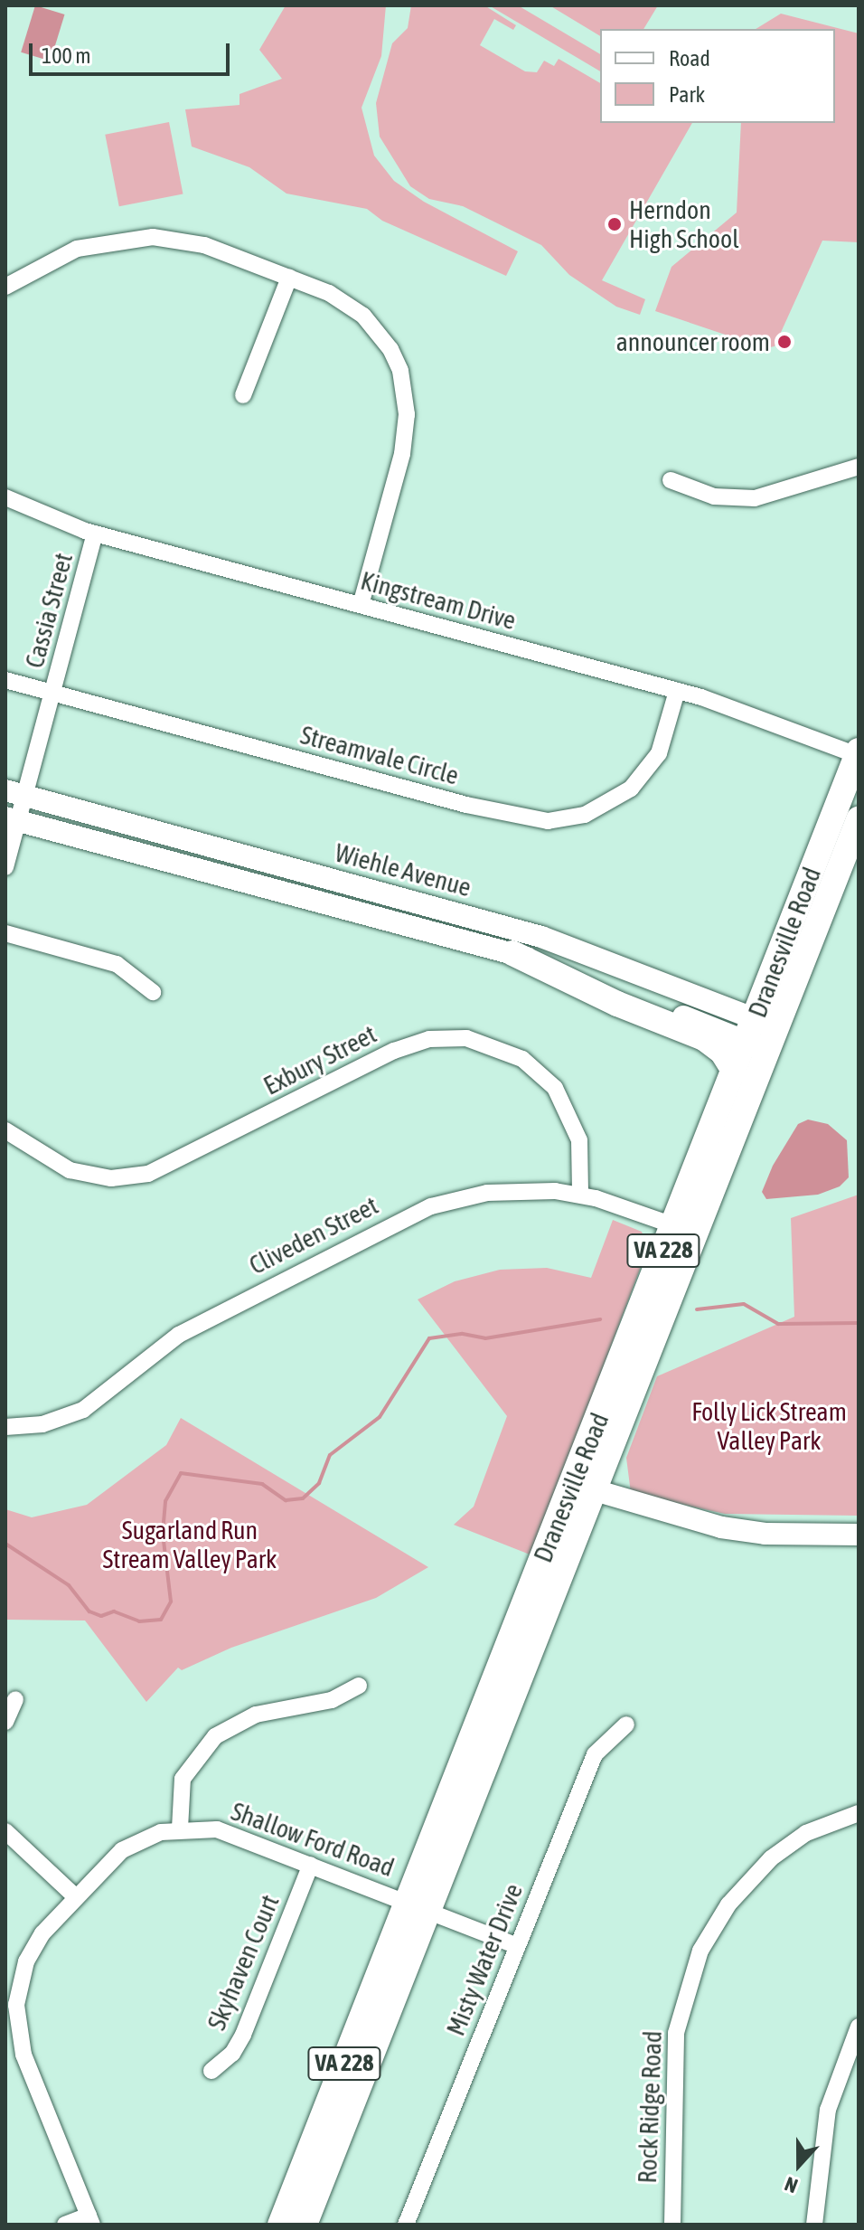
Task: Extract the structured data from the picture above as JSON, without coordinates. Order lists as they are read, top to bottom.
{
  "streets": {
    "main road": ["Wiehle Avenue", "Dranesville Road", "VA 228"],
    "street": [
      "Kingstream Drive",
      "Cassia Street",
      "Streamvale Circle",
      "Exbury Street",
      "Cliveden Street",
      "Shallow Ford Road",
      "Misty Water Drive",
      "Skyhaven Court",
      "Rock Ridge Road"
    ]
  },
  "crossings": [
    ["Kingstream Drive", "Cassia Street"],
    ["Kingstream Drive", "Streamvale Circle"],
    ["Kingstream Drive", "Dranesville Road"],
    ["Cassia Street", "Streamvale Circle"],
    ["Cassia Street", "Wiehle Avenue"],
    ["Wiehle Avenue", "Dranesville Road"],
    ["Dranesville Road", "Cliveden Street"],
    ["Dranesville Road", "Shallow Ford Road"],
    ["Exbury Street", "Cliveden Street"],
    ["Shallow Ford Road", "Misty Water Drive"],
    ["Shallow Ford Road", "Skyhaven Court"]
  ],
  "parks": ["Folly Lick Stream Valley Park", "Sugarland Run Stream Valley Park"],
  "places": ["Herndon High School", "announcer room"],
  "legend": ["Road", "Park"],
  "scale_bar": "100 m",
  "north": "bottom"
}
